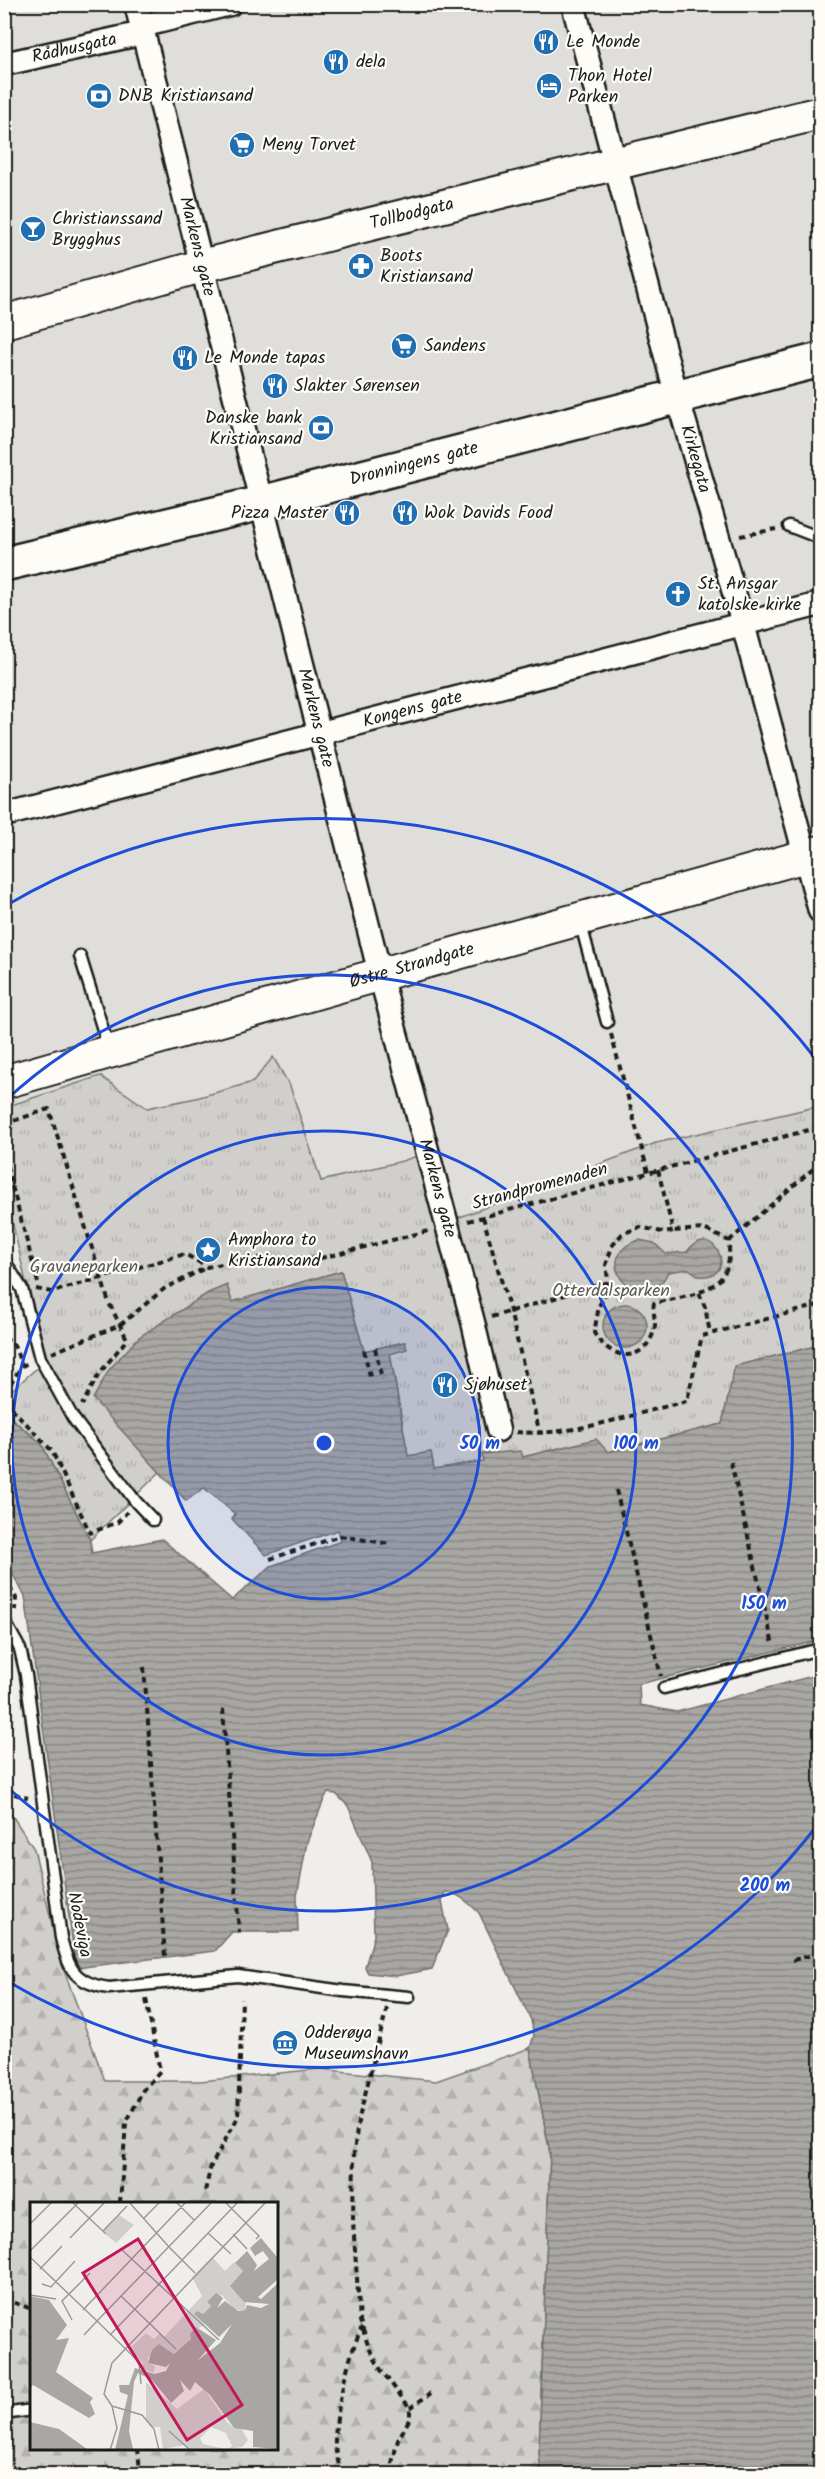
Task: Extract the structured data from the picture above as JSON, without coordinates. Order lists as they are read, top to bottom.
{
  "streets": {
    "main road": ["Tollbodgata", "Dronningens gate", "Østre Strandgate"],
    "street": [
      "Rådhusgata",
      "Markens gate",
      "Kirkegata",
      "Kongens gate"
    ],
    "lane": ["Nodeviga"],
    "path": ["Strandpromenaden"]
  },
  "crossings": [
    ["Rådhusgata", "Markens gate"],
    ["Tollbodgata", "Markens gate"],
    ["Tollbodgata", "Kirkegata"],
    ["Markens gate", "Dronningens gate"],
    ["Markens gate", "Kongens gate"],
    ["Markens gate", "Østre Strandgate"],
    ["Markens gate", "Strandpromenaden"],
    ["Kirkegata", "Dronningens gate"],
    ["Kirkegata", "Kongens gate"],
    ["Kirkegata", "Østre Strandgate"]
  ],
  "parks": ["Gravaneparken", "Otterdalsparken"],
  "places": {
    "restaurant": [
      "Le Monde",
      "dela",
      "Le Monde tapas",
      "Slakter Sørensen",
      "Pizza Master",
      "Wok Davids Food",
      "Sjøhuset"
    ],
    "hotel": ["Thon Hotel Parken"],
    "bank": ["DNB Kristiansand", "Danske bank Kristiansand"],
    "supermarket": ["Meny Torvet", "Sandens"],
    "bar": ["Christianssand Brygghus"],
    "pharmacy": ["Boots Kristiansand"],
    "church": ["St. Ansgar katolske kirke"],
    "place": ["Amphora to Kristiansand"],
    "museum": ["Odderøya Museumshavn"]
  },
  "rings": [
    "50 m",
    "100 m",
    "150 m",
    "200 m"
  ]
}
